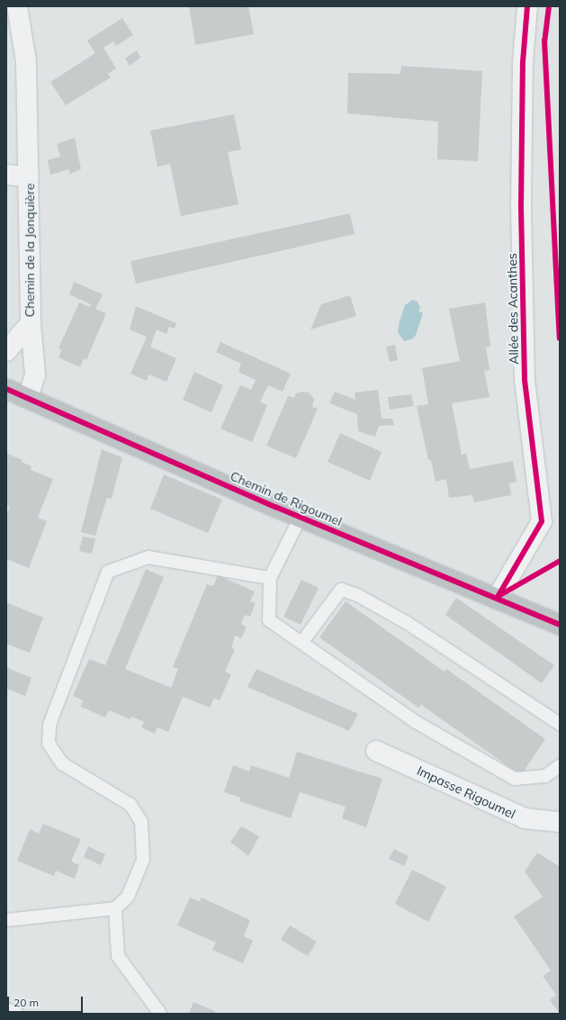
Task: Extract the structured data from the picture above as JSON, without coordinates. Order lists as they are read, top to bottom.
{
  "streets": {
    "main road": ["Chemin de Rigoumel"],
    "street": ["Chemin de la Jonquière", "Allée des Acanthes", "Impasse Rigoumel"]
  },
  "crossings": [
    ["Chemin de la Jonquière", "Chemin de Rigoumel"],
    ["Allée des Acanthes", "Chemin de Rigoumel"]
  ],
  "scale_bar": "20 m"
}
